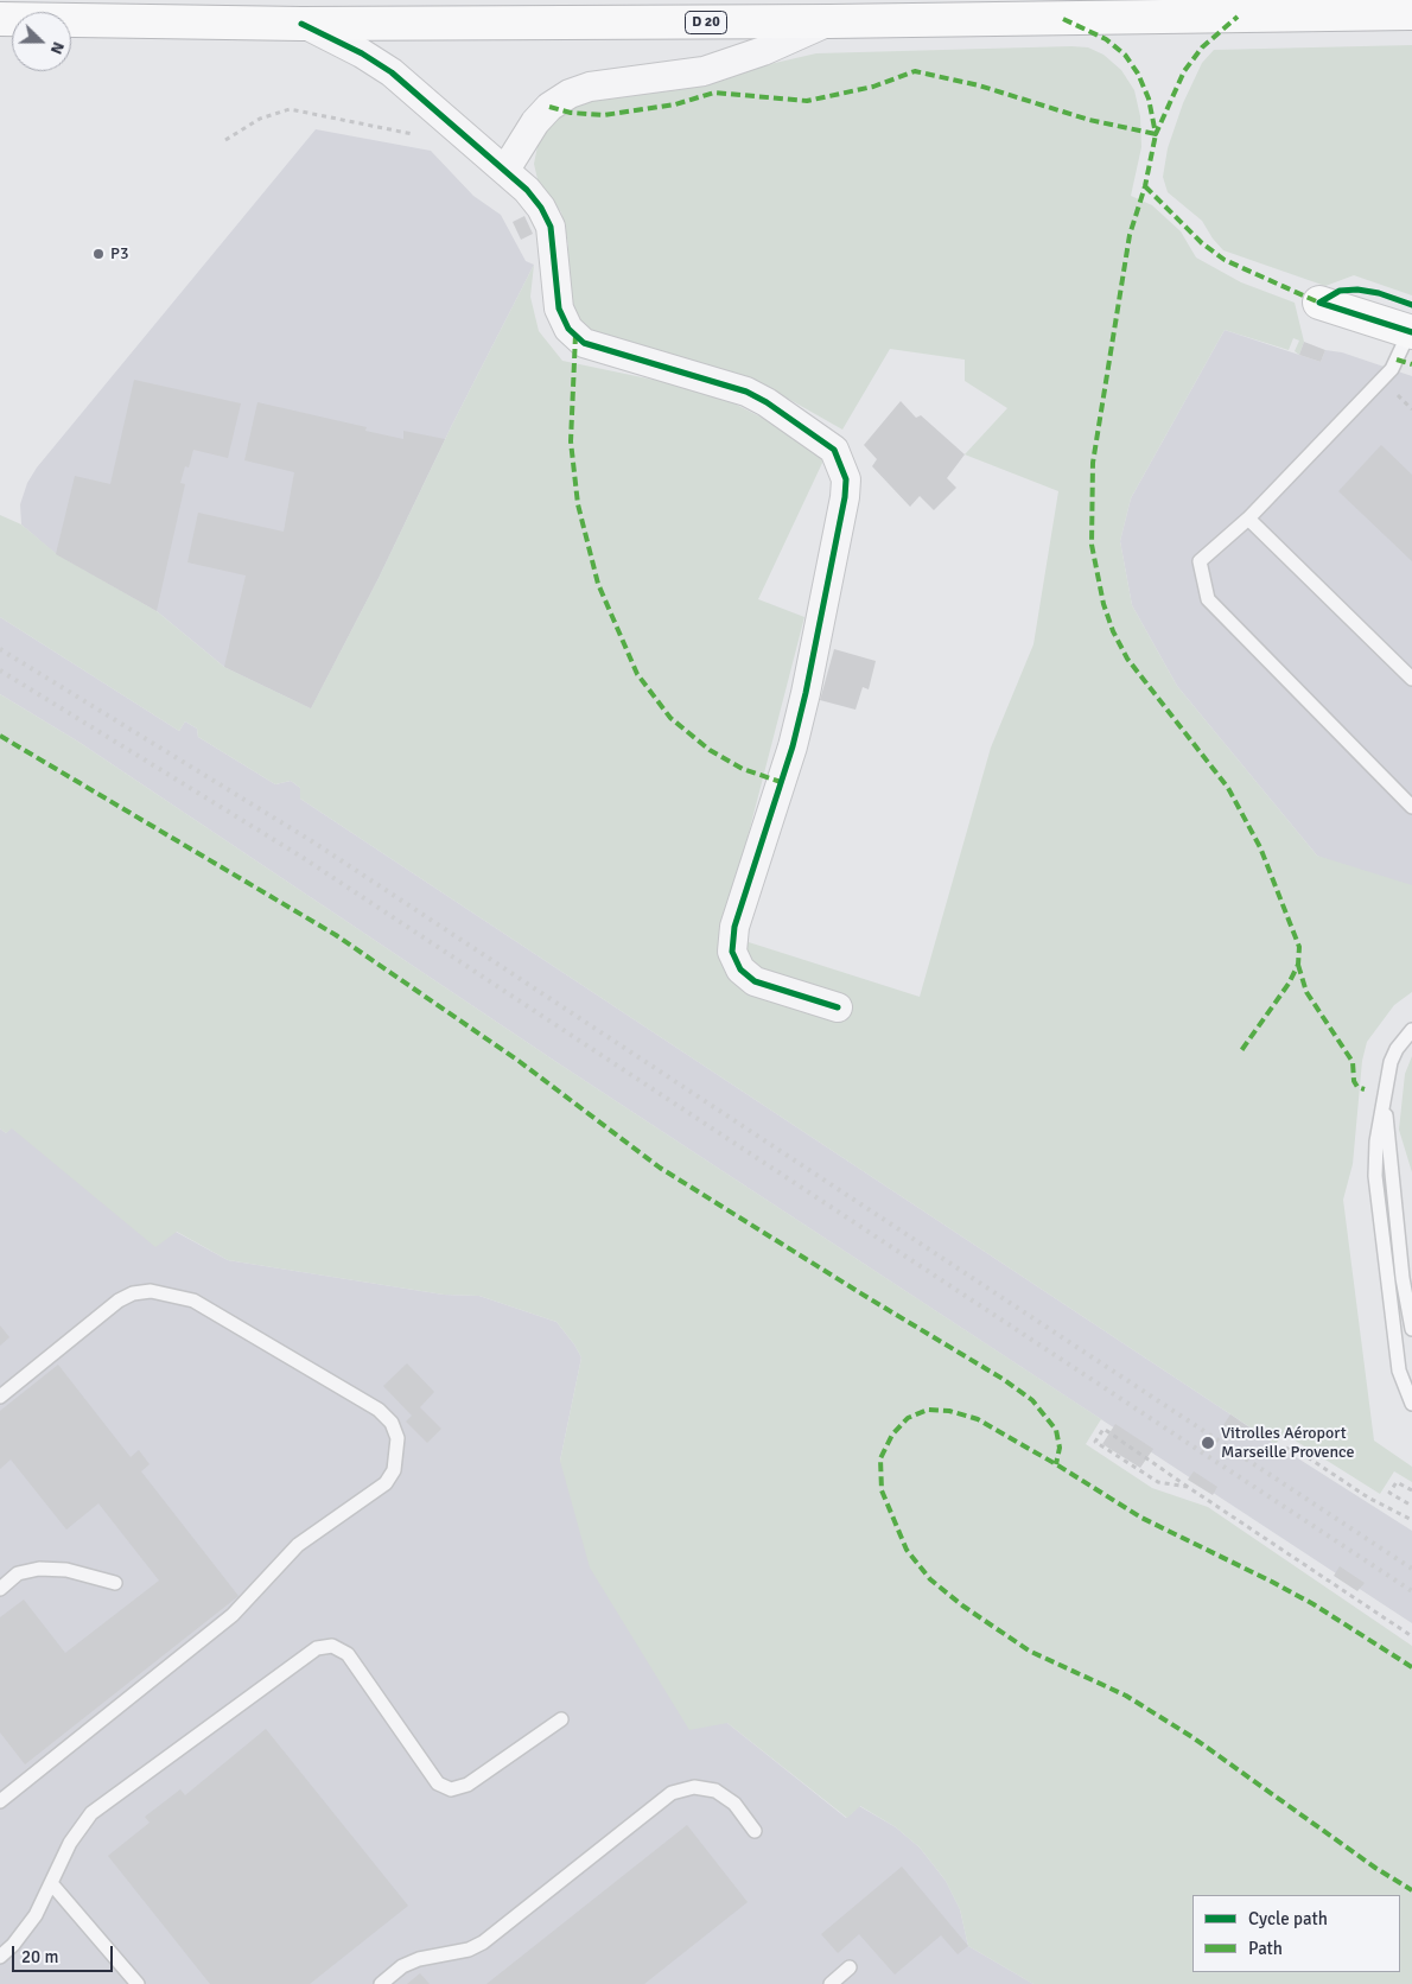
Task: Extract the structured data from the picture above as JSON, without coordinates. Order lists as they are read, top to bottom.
{
  "streets": {
    "main road": ["D 20"]
  },
  "places": ["P3", "Vitrolles Aéroport Marseille Provence"],
  "legend": ["Cycle path", "Path"],
  "scale_bar": "20 m",
  "north": "right"
}
